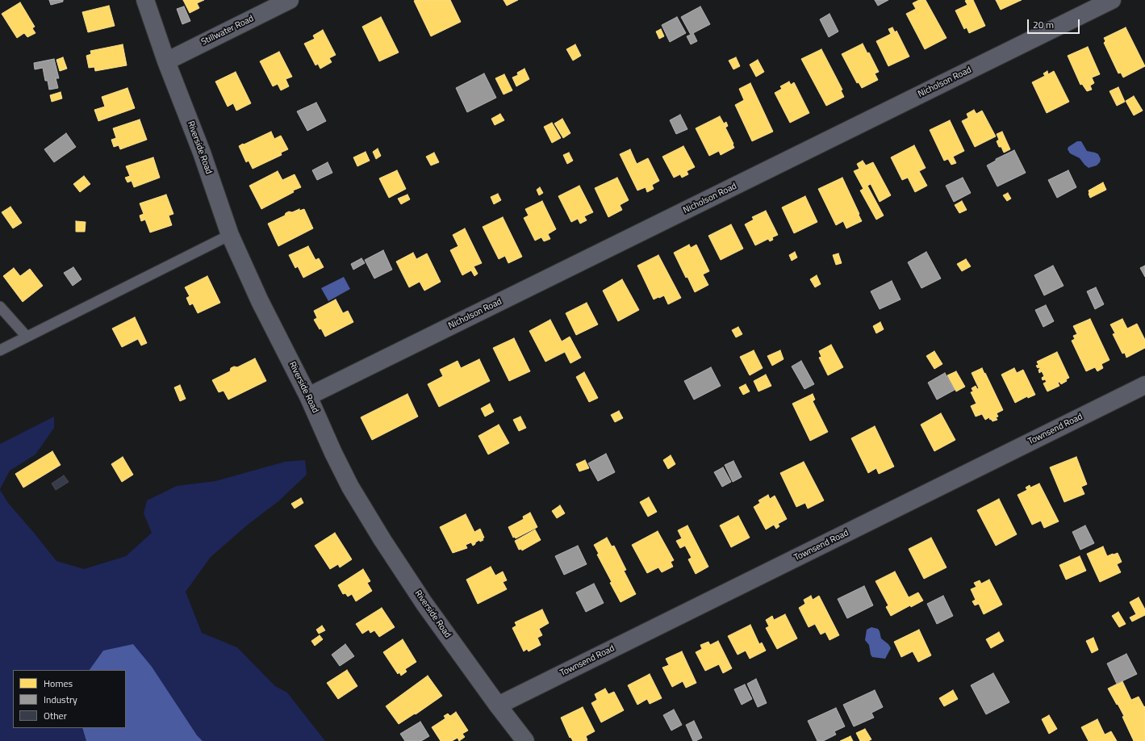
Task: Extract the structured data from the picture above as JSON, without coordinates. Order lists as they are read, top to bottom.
{
  "streets": {
    "street": [
      "Stillwater Road",
      "Nicholson Road",
      "Riverside Road",
      "Townsend Road"
    ]
  },
  "crossings": [
    ["Stillwater Road", "Riverside Road"],
    ["Nicholson Road", "Riverside Road"],
    ["Riverside Road", "Townsend Road"]
  ],
  "legend": ["Homes", "Industry", "Other"],
  "scale_bar": "20 m"
}
